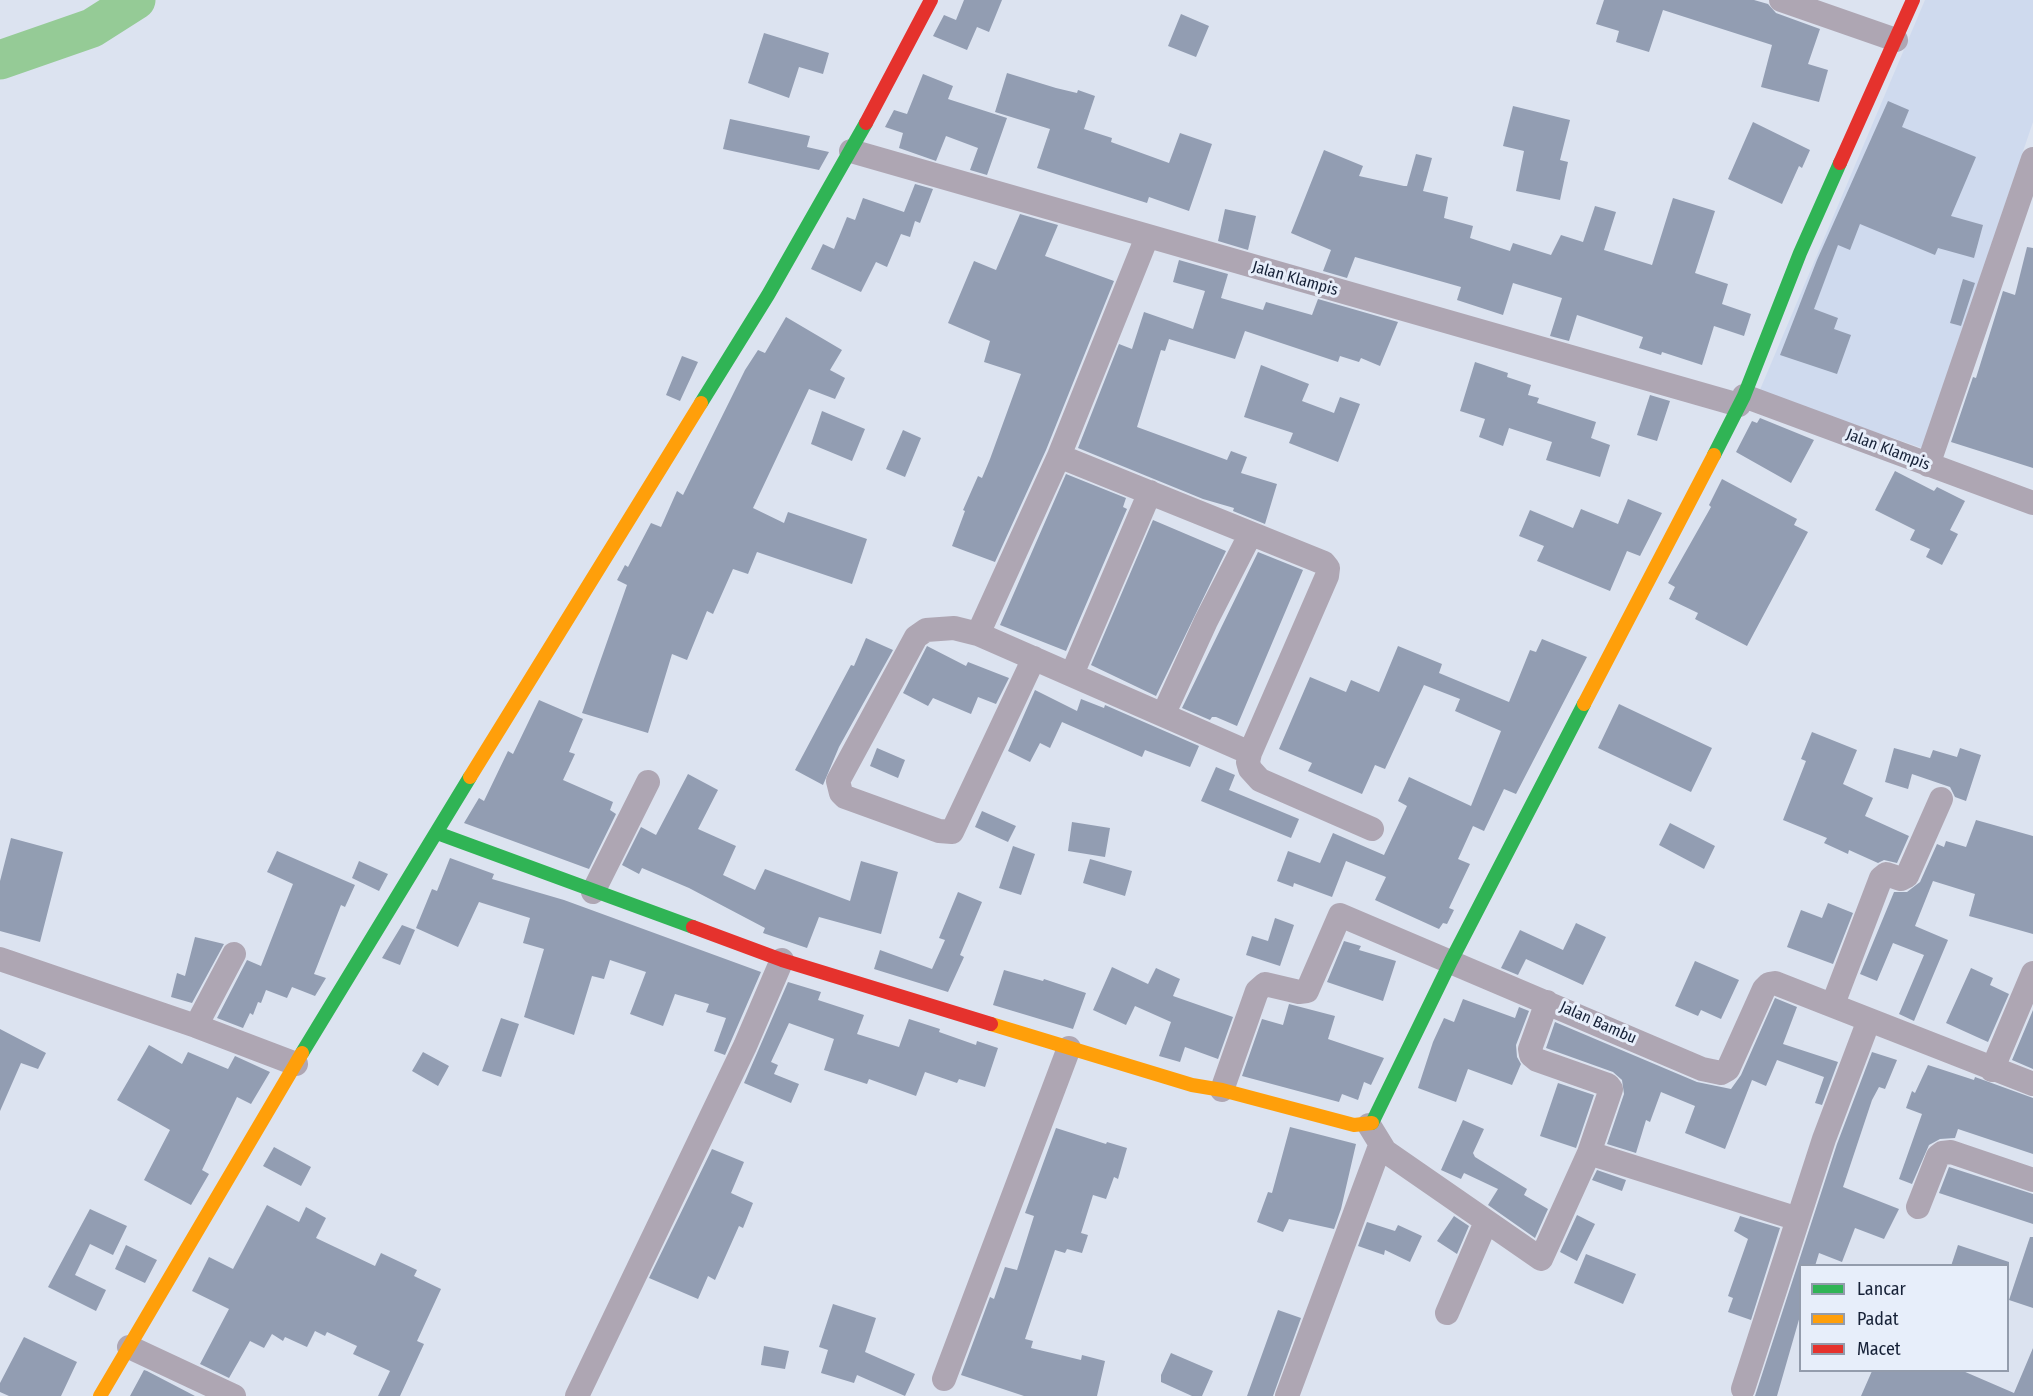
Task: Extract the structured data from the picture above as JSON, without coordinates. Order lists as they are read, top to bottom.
{
  "streets": {
    "street": ["Jalan Klampis", "Jalan Bambu"]
  },
  "legend": ["Lancar", "Padat", "Macet"]
}
